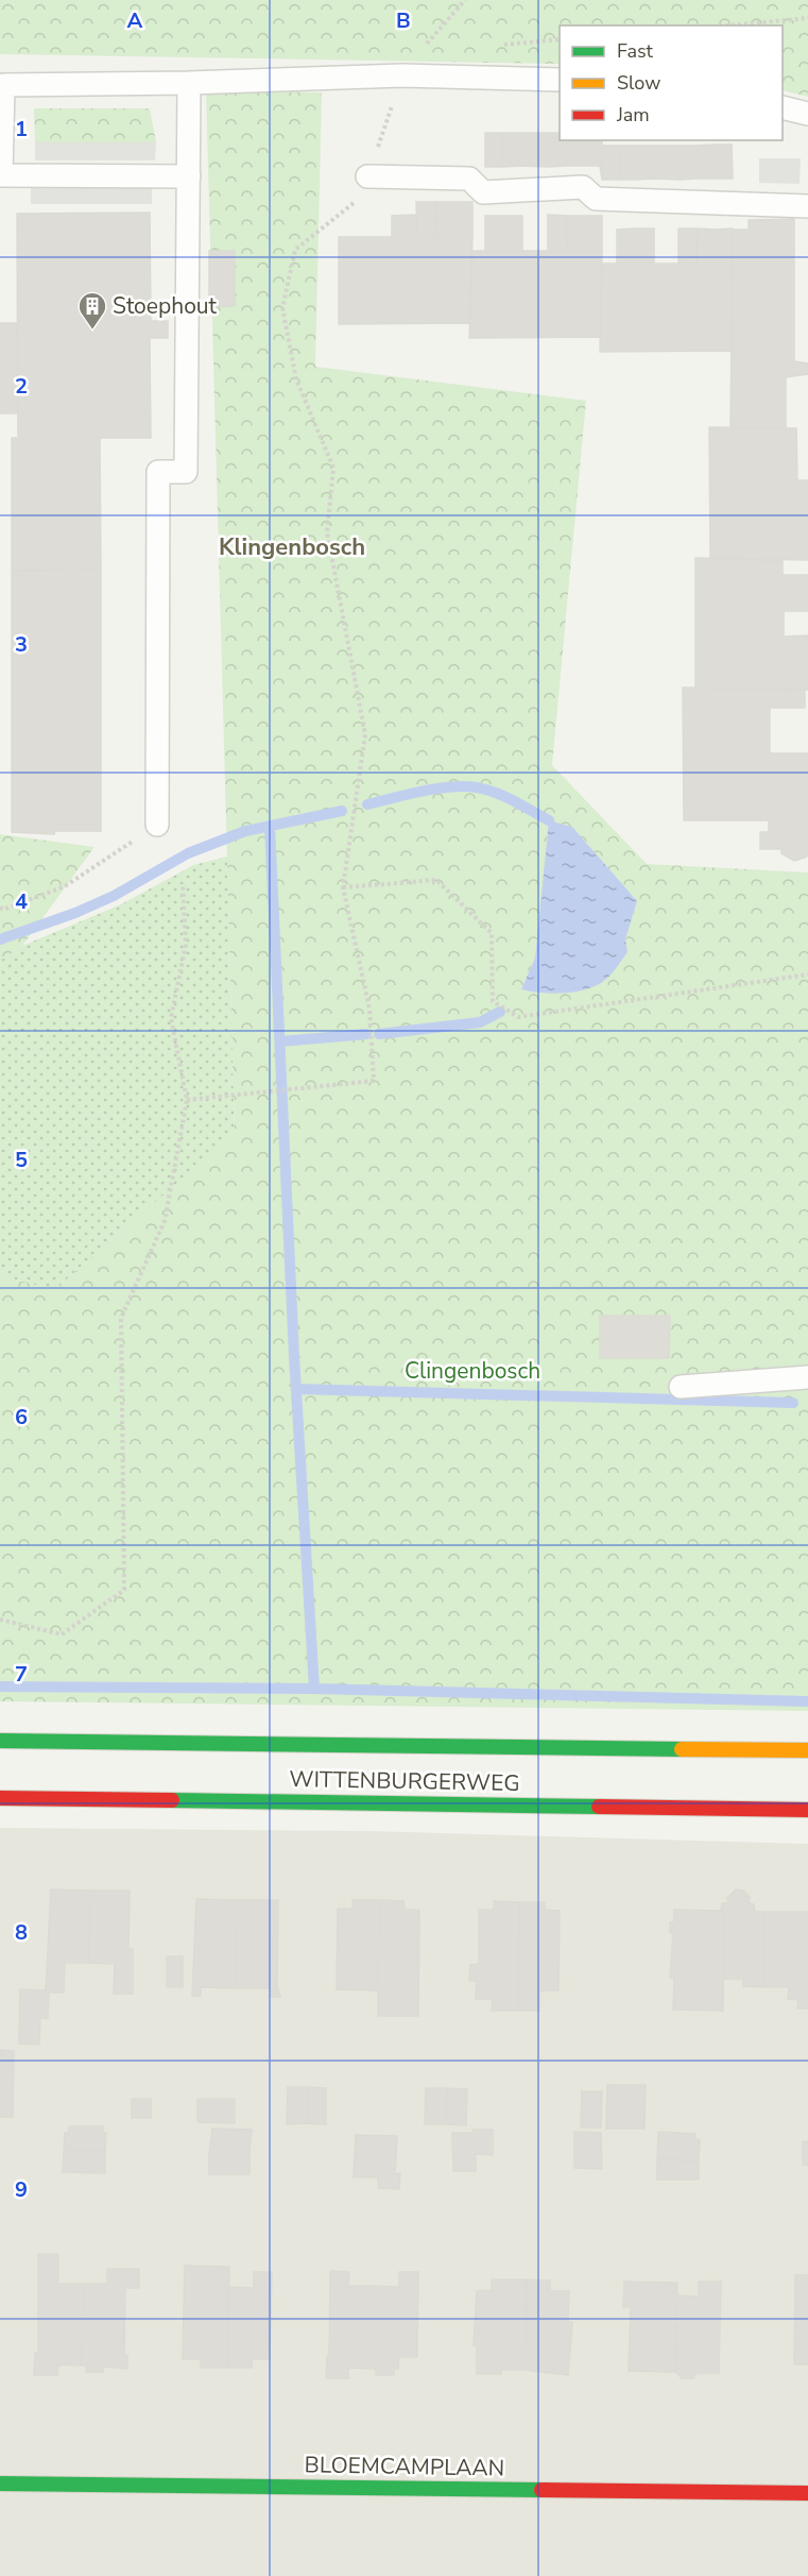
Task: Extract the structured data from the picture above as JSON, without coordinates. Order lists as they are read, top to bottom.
{
  "streets": {
    "street": ["WITTENBURGERWEG", "BLOEMCAMPLAAN"]
  },
  "districts": ["Klingenbosch"],
  "parks": ["Clingenbosch"],
  "places": {
    "building": ["Stoephout"]
  },
  "legend": ["Fast", "Slow", "Jam"],
  "grid": {
    "columns": ["A", "B"],
    "rows": [
      "1",
      "2",
      "3",
      "4",
      "5",
      "6",
      "7",
      "8",
      "9"
    ]
  }
}
